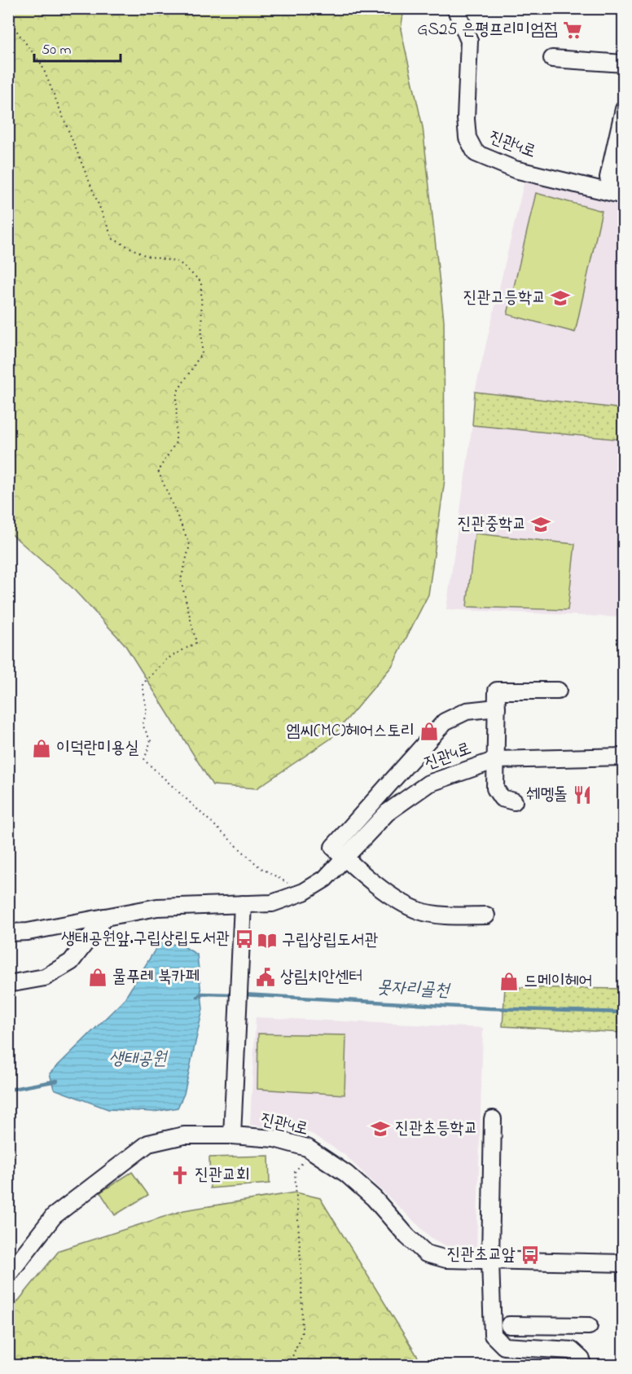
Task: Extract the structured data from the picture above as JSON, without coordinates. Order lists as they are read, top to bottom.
{
  "streets": {
    "street": ["진관4로"]
  },
  "water": ["못자리골천", "생태공원"],
  "places": {
    "supermarket": ["GS25 은평프리미엄점"],
    "school or university": ["진관고등학교", "진관중학교", "진관초등학교"],
    "shop": [
      "엠씨(MC)헤어스토리",
      "이덕란미용실",
      "물푸레 북카페",
      "드메이헤어"
    ],
    "restaurant": ["쉐멩돌"],
    "bus stop": ["생태공원앞.구립상립도서관", "진관초교앞"],
    "library": ["구립상립도서관"],
    "public building": ["상림치안센터"],
    "church": ["진관교회"]
  },
  "scale_bar": "50 m"
}
